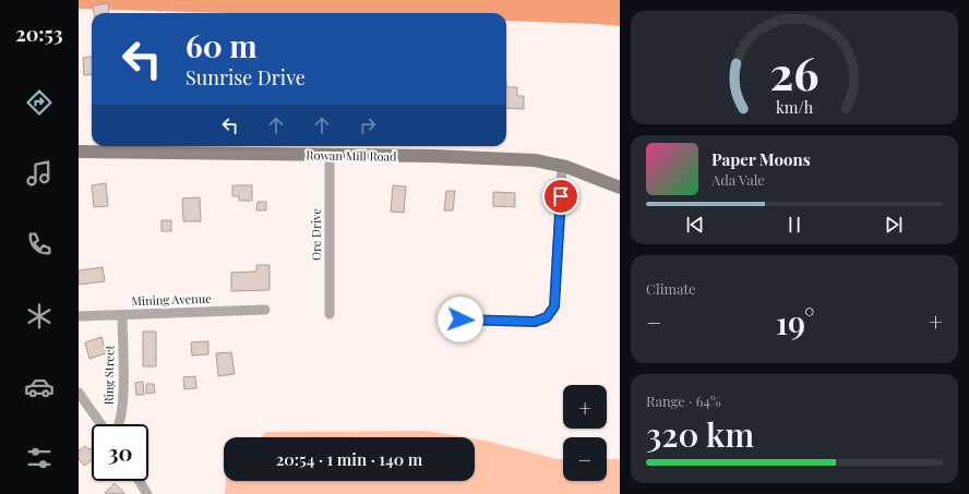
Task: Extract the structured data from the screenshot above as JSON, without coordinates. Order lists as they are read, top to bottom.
{
  "streets": {
    "street": [
      "Rowan Mill Road",
      "Ore Drive",
      "Mining Avenue",
      "Ring Street"
    ]
  },
  "crossings": [
    ["Rowan Mill Road", "Ore Drive"],
    ["Mining Avenue", "Ring Street"]
  ],
  "page": {
    "tabs": "20:53",
    "turn": ["60 m", "Sunrise Drive"],
    "song": ["Paper Moons", "Ada Vale"],
    "tile": [
      "Climate",
      ["Range · 64%", "320 km"]
    ],
    "heat": ["−", "19°", "+"],
    "map_buttons": ["+", "−"],
    "limit": "30",
    "trip": "20:54 · 1 min · 140 m",
    "gauge": ["26", "km/h"]
  }
}
